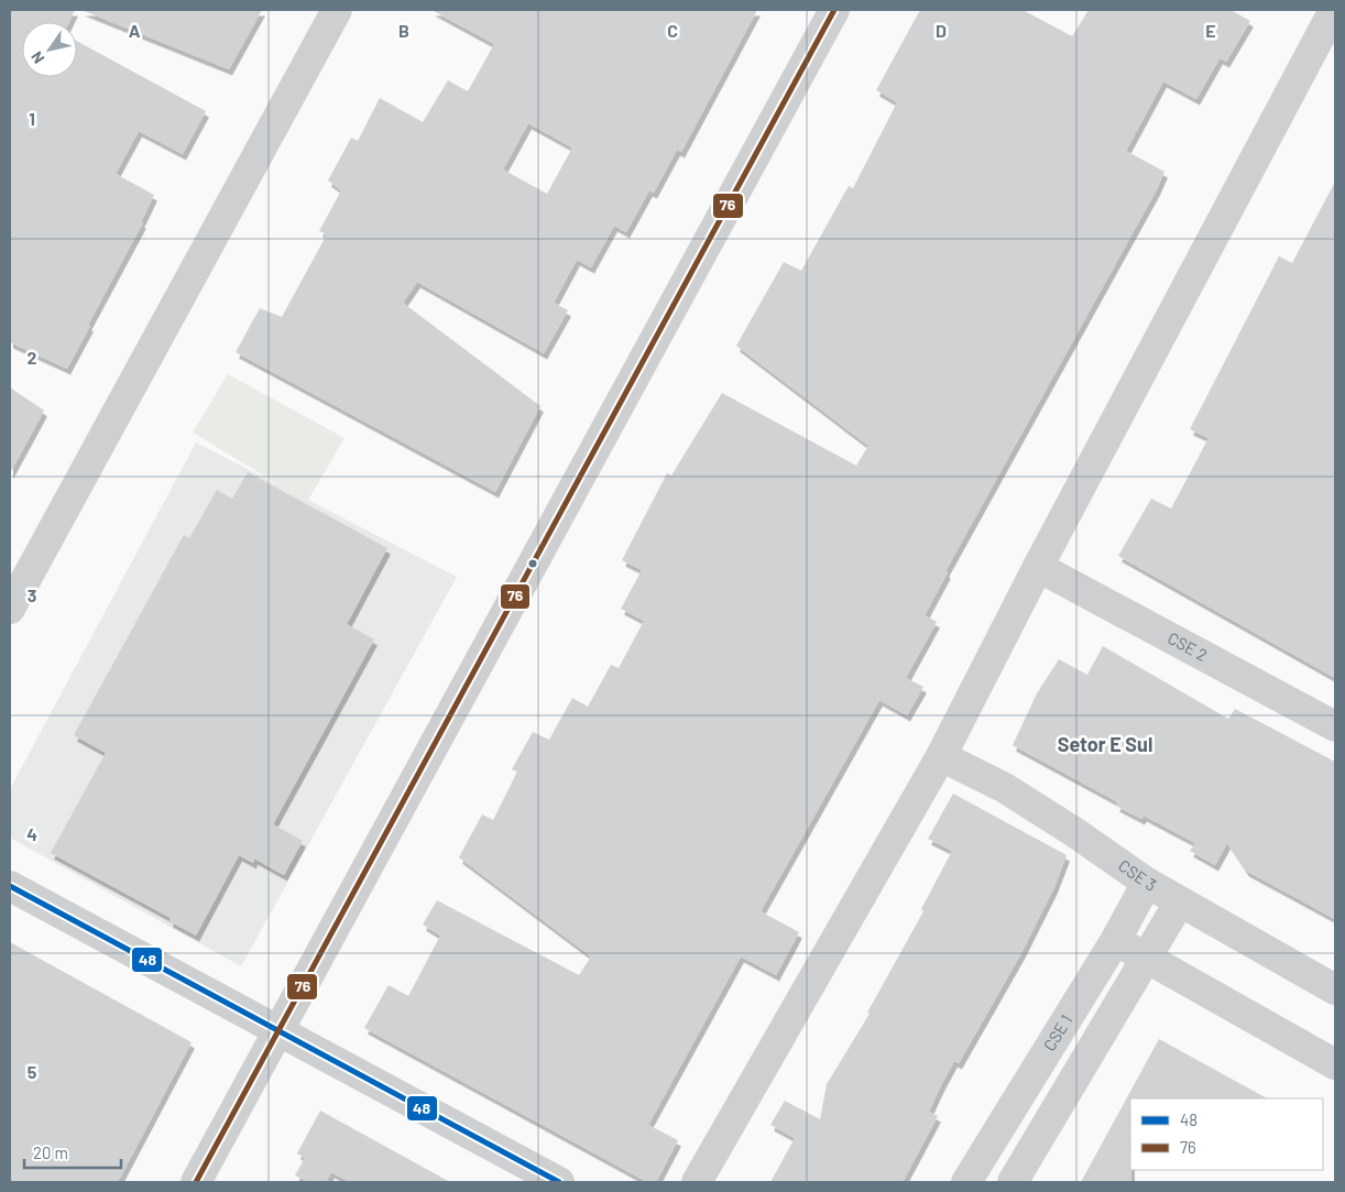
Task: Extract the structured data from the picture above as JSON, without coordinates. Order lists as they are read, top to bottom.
{
  "streets": {
    "street": ["CSE 2", "CSE 3", "CSE 1"]
  },
  "crossings": [
    ["CSE 3", "CSE 1"]
  ],
  "districts": ["Setor E Sul"],
  "lines": ["transit line 76", "transit line 48"],
  "legend": ["48", "76"],
  "scale_bar": "20 m",
  "north": "bottom left",
  "grid": {
    "columns": [
      "A",
      "B",
      "C",
      "D",
      "E"
    ],
    "rows": [
      "1",
      "2",
      "3",
      "4",
      "5"
    ]
  }
}
